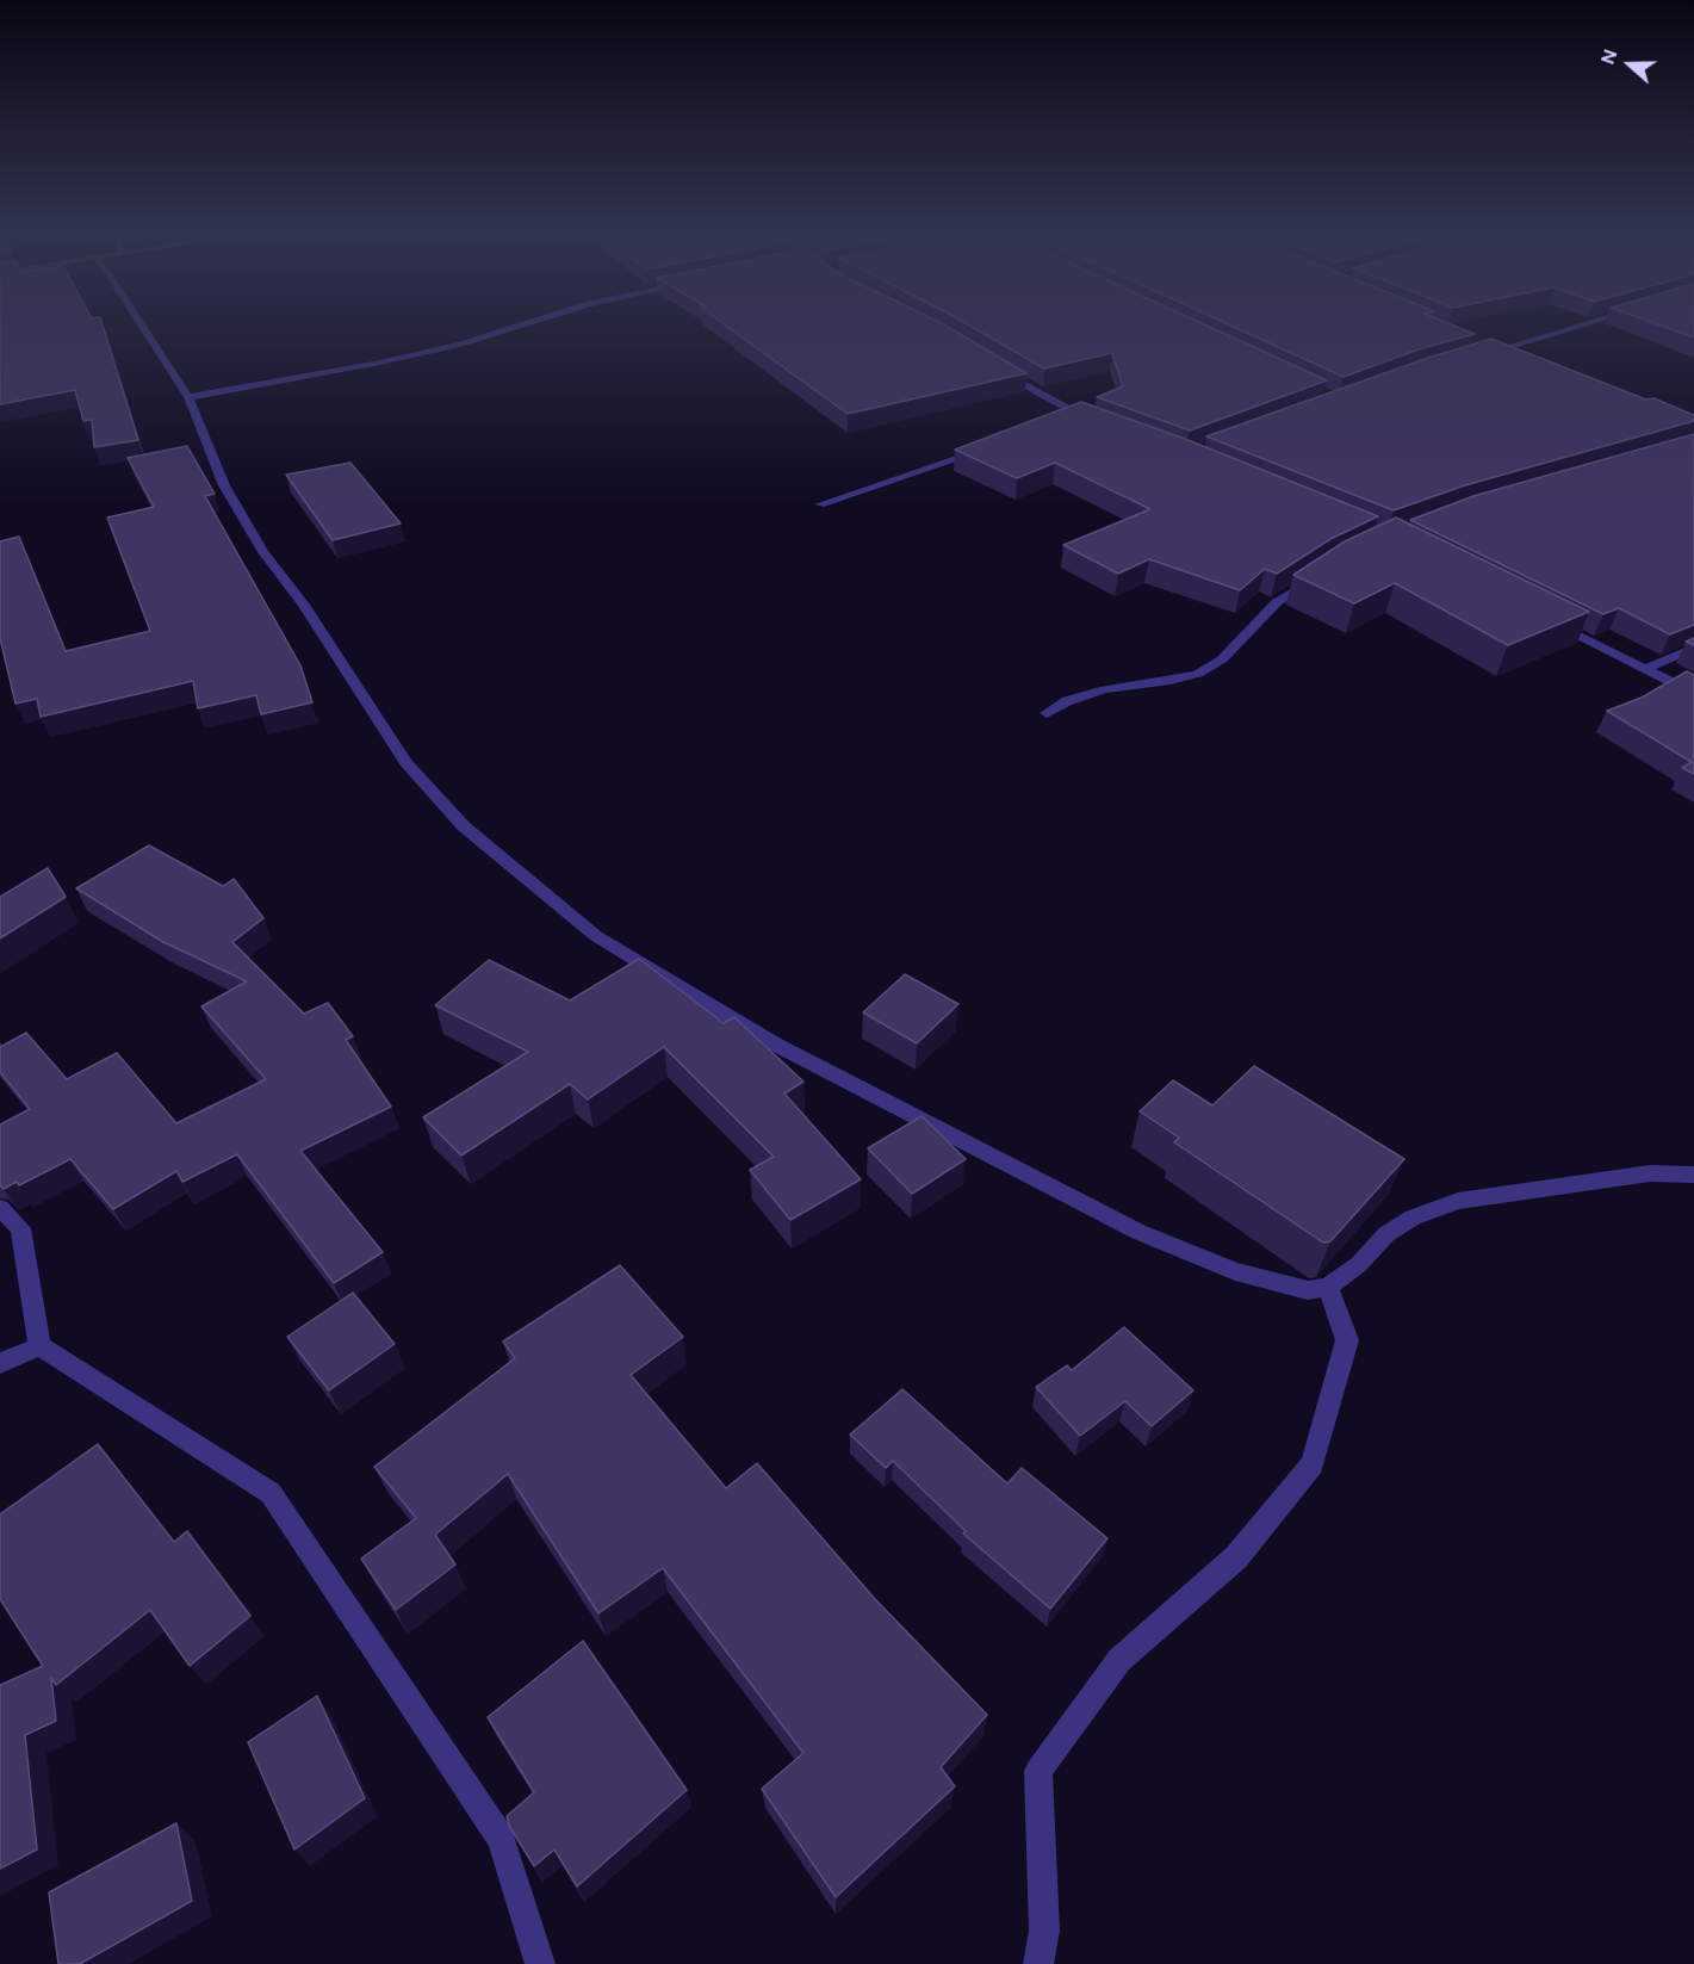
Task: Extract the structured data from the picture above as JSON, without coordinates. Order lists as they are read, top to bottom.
{
  "north": "left"
}
